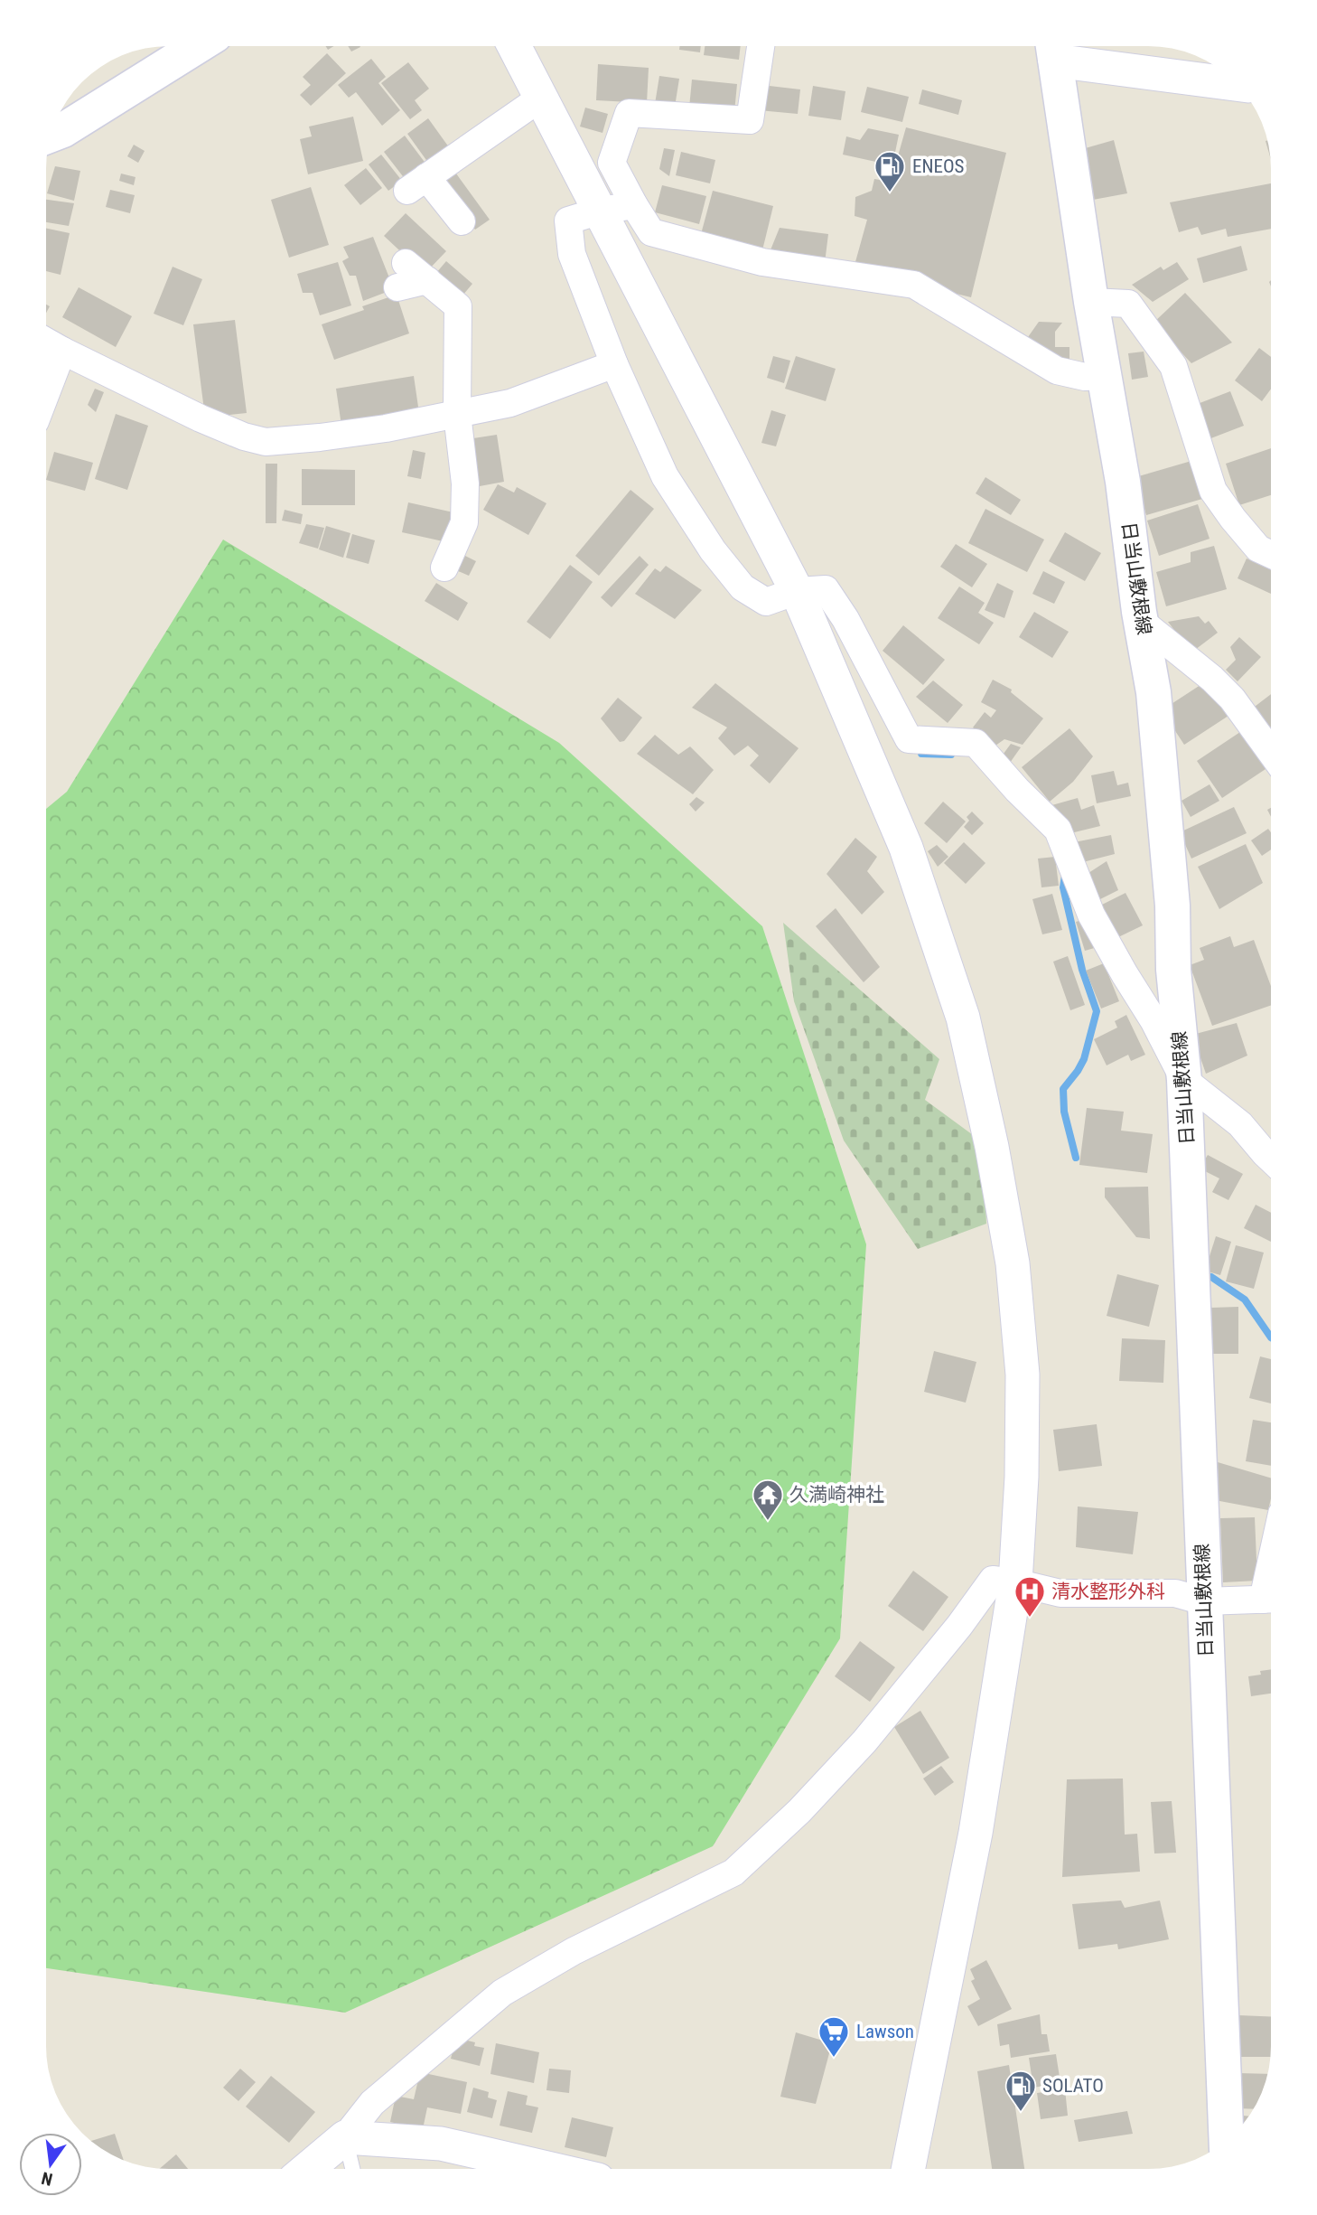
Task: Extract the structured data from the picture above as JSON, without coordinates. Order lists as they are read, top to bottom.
{
  "streets": {
    "main road": ["日当山敷根線"]
  },
  "places": {
    "fuel station": ["ENEOS", "SOLATO"],
    "temple": ["久満崎神社"],
    "hospital": ["清水整形外科"],
    "supermarket": ["Lawson"]
  },
  "north": "bottom"
}
